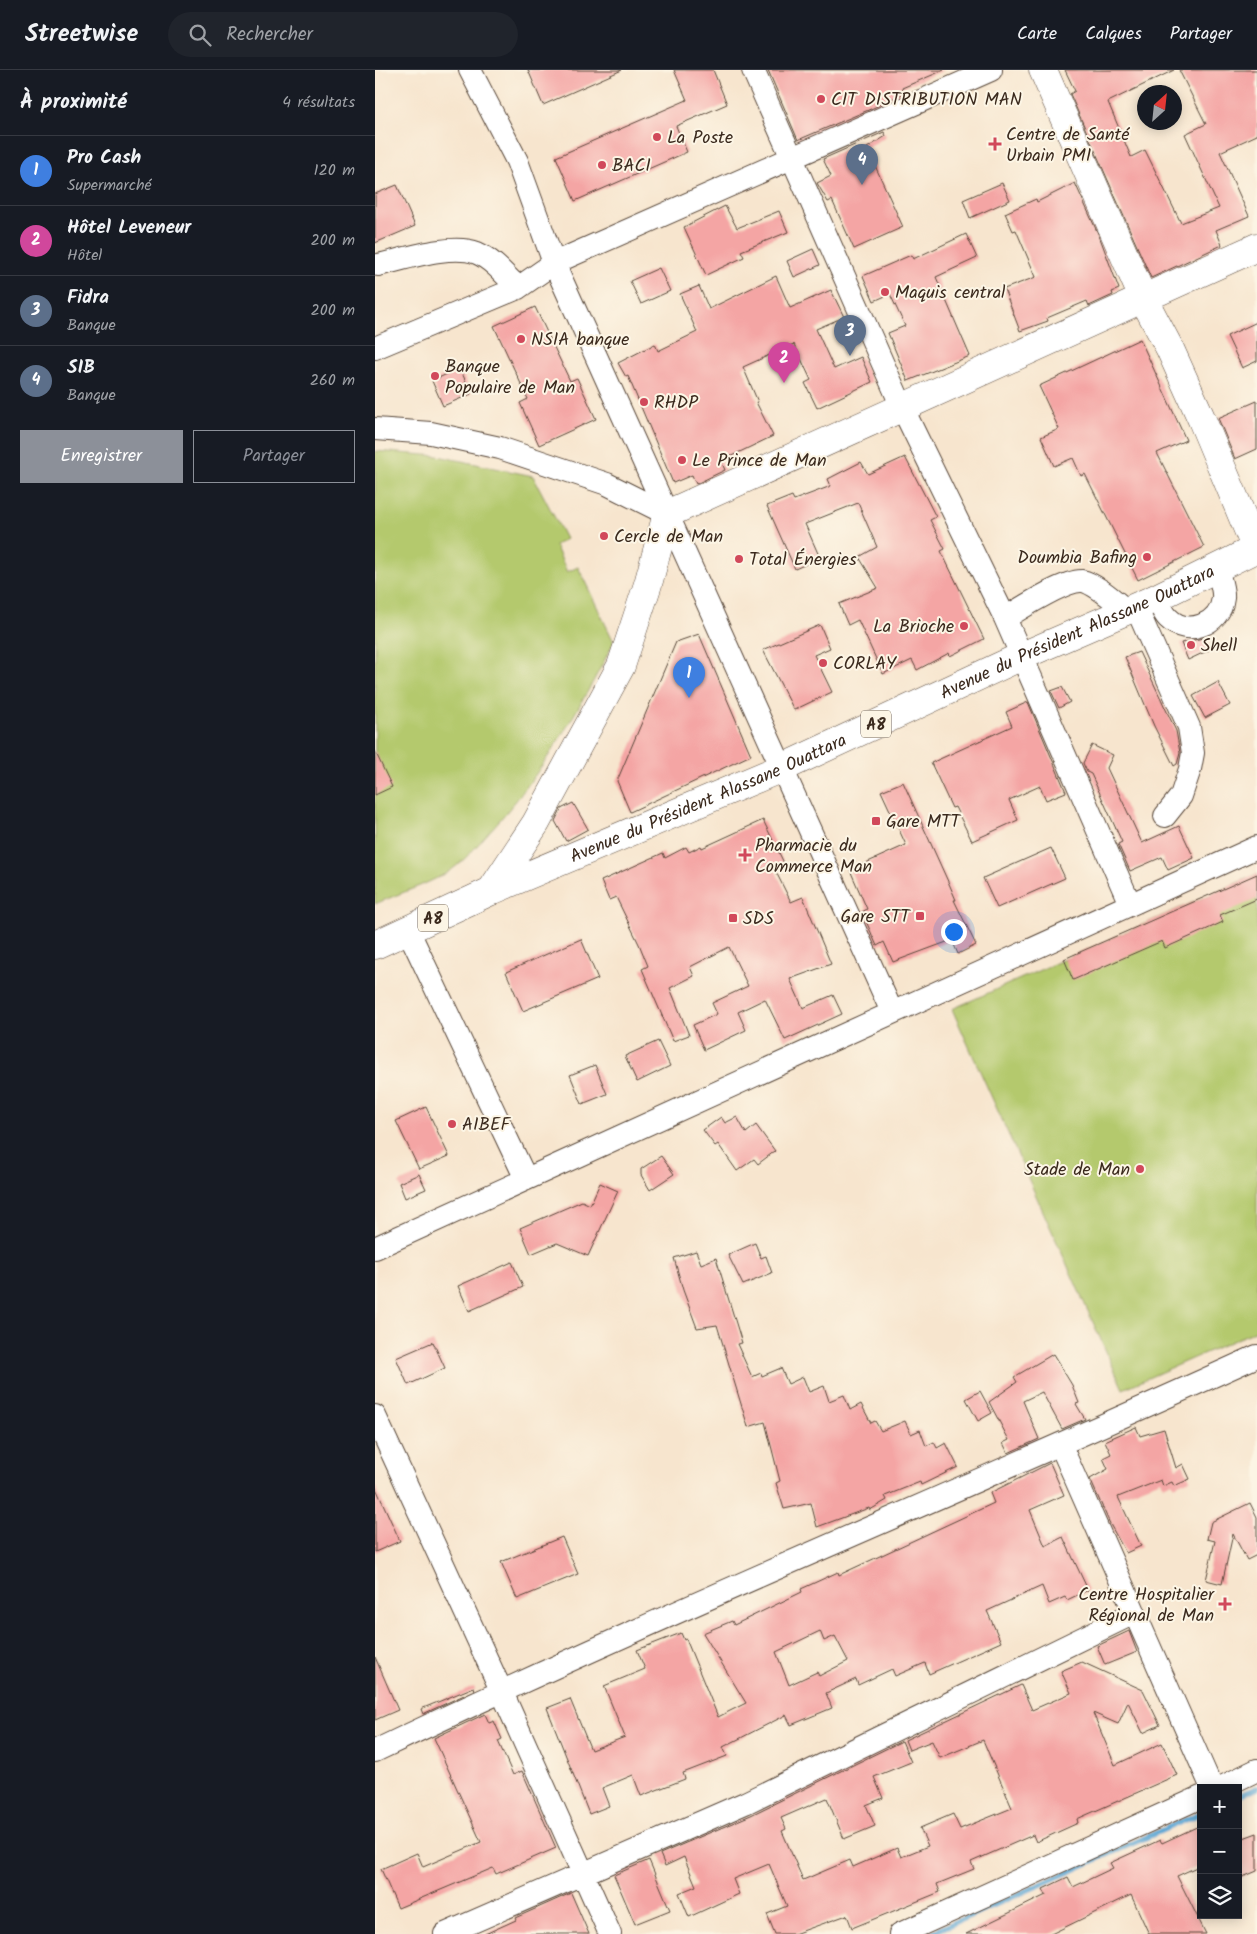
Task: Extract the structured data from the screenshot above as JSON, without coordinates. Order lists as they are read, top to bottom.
{
  "streets": {
    "main road": ["Avenue du Président Alassane Ouattara", "A8"]
  },
  "places": {
    "other": [
      "CIT DISTRIBUTION MAN",
      "La Poste",
      "BACI",
      "Maquis central",
      "NSIA banque",
      "Banque Populaire de Man",
      "RHDP",
      "Le Prince de Man",
      "Cercle de Man",
      "Doumbia Bafing",
      "Total Énergies",
      "La Brioche",
      "Shell",
      "CORLAY",
      "AIBEF",
      "Stade de Man"
    ],
    "health": ["Centre de Santé Urbain PMI", "Pharmacie du Commerce Man", "Centre Hospitalier Régional de Man"],
    "transit": ["Gare MTT", "Gare STT", "SDS"]
  },
  "north": "top right",
  "page": {
    "header": "Streetwise",
    "search": "Rechercher",
    "nav": ["Carte", "Calques", "Partager"],
    "heading": ["À proximité", "4 résultats"],
    "list": [
      {
        "mark": "1",
        "name": "Pro Cash",
        "note": "Supermarché",
        "value": "120 m"
      },
      {
        "mark": "2",
        "name": "Hôtel Leveneur",
        "note": "Hôtel",
        "value": "200 m"
      },
      {
        "mark": "3",
        "name": "Fidra",
        "note": "Banque",
        "value": "200 m"
      },
      {
        "mark": "4",
        "name": "SIB",
        "note": "Banque",
        "value": "260 m"
      }
    ],
    "pins": [
      "4",
      "3",
      "2",
      "1"
    ],
    "buttons": ["Enregistrer", "Partager"],
    "map_buttons": ["+", "−"]
  }
}
